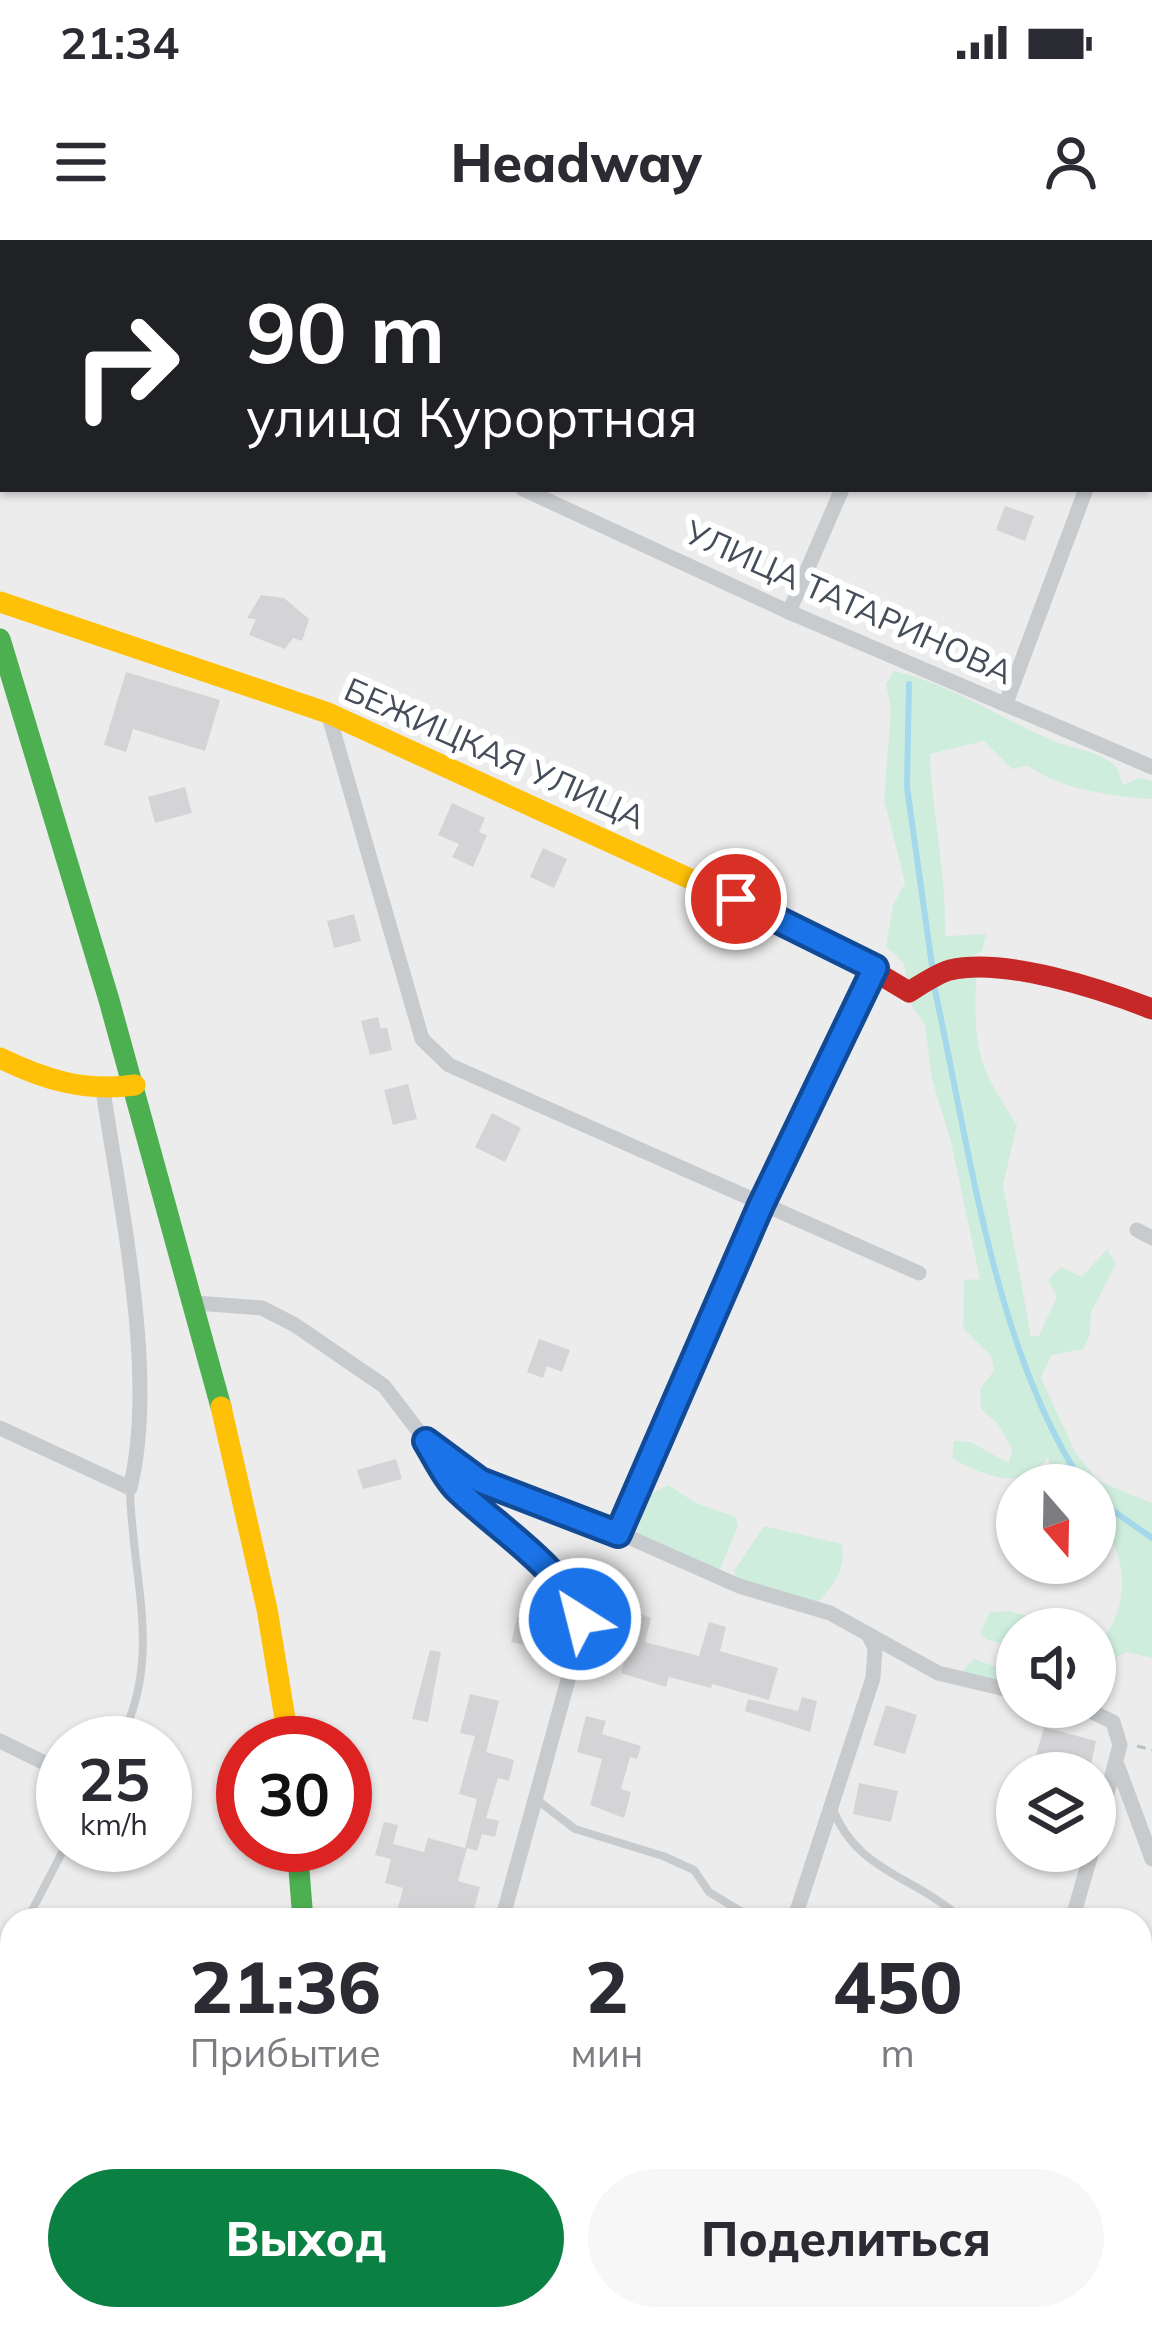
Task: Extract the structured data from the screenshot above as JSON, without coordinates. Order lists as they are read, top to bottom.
{
  "streets": {
    "street": ["УЛИЦА ТАТАРИНОВА", "БЕЖИЦКАЯ УЛИЦА"]
  },
  "north": "bottom",
  "page": {
    "status": "21:34",
    "header": "Headway",
    "turn": ["90 m", "улица Курортная"],
    "speed": "25 km/h",
    "limit": "30",
    "eta": [
      "21:36",
      "Прибытие",
      "2",
      "мин",
      "450",
      "m"
    ],
    "buttons": ["Выход", "Поделиться"]
  }
}
